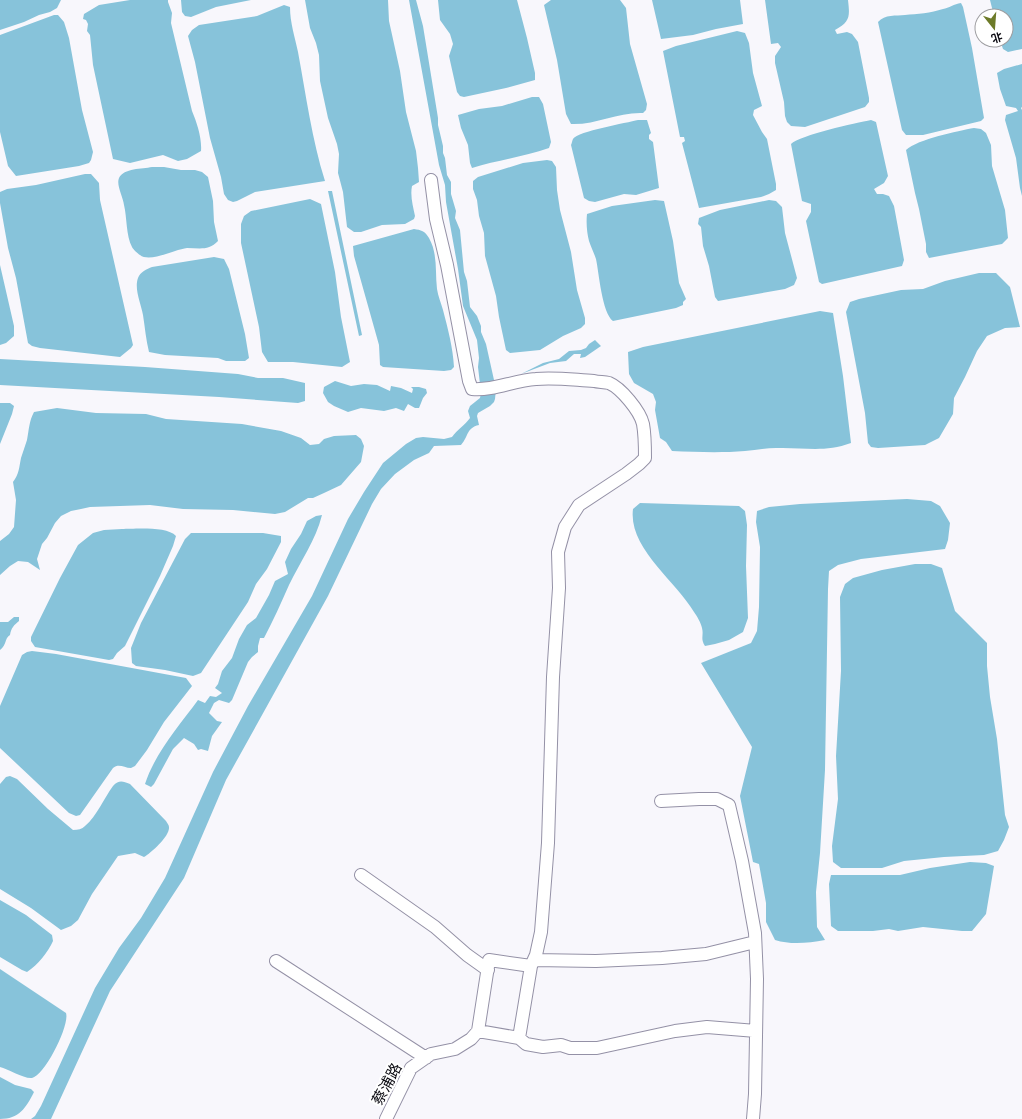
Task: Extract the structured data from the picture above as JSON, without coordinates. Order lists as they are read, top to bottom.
{
  "streets": {
    "street": ["蔡浦路"]
  },
  "north": "bottom"
}
